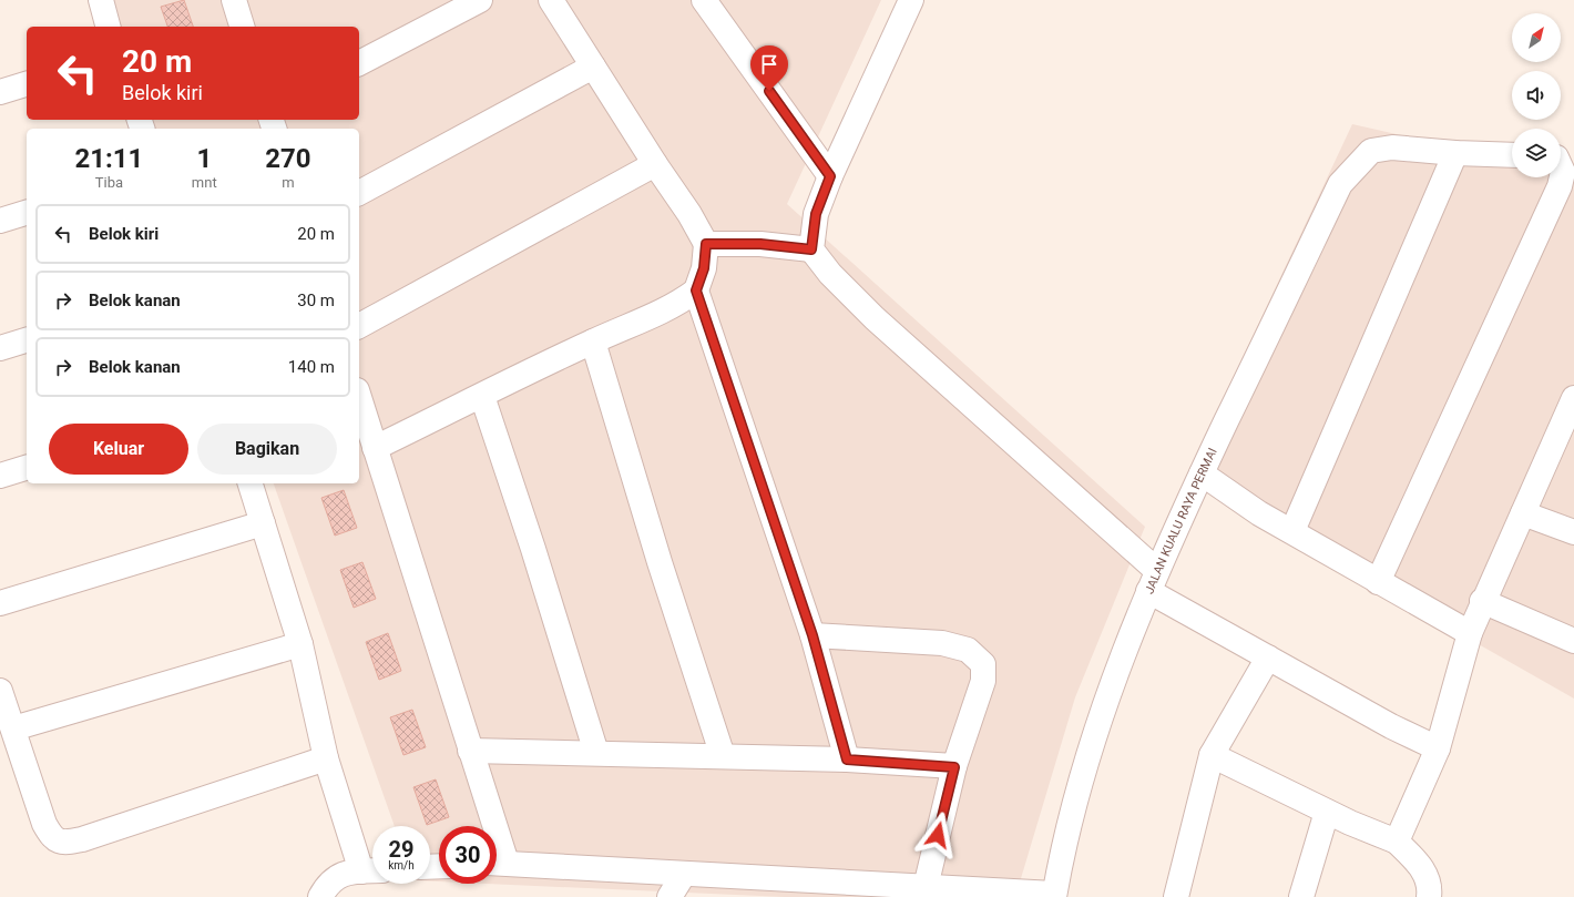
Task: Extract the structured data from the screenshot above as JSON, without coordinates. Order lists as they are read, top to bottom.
{
  "streets": {
    "street": ["JALAN KUALU RAYA PERMAI"]
  },
  "north": "top right",
  "page": {
    "turn": ["20 m", "Belok kiri"],
    "eta": [
      "21:11",
      "Tiba",
      "1",
      "mnt",
      "270",
      "m"
    ],
    "list": [
      {
        "name": "Belok kiri",
        "value": "20 m"
      },
      {
        "name": "Belok kanan",
        "value": "30 m"
      },
      {
        "name": "Belok kanan",
        "value": "140 m"
      }
    ],
    "buttons": ["Keluar", "Bagikan"],
    "speed": "29 km/h",
    "limit": "30"
  }
}
